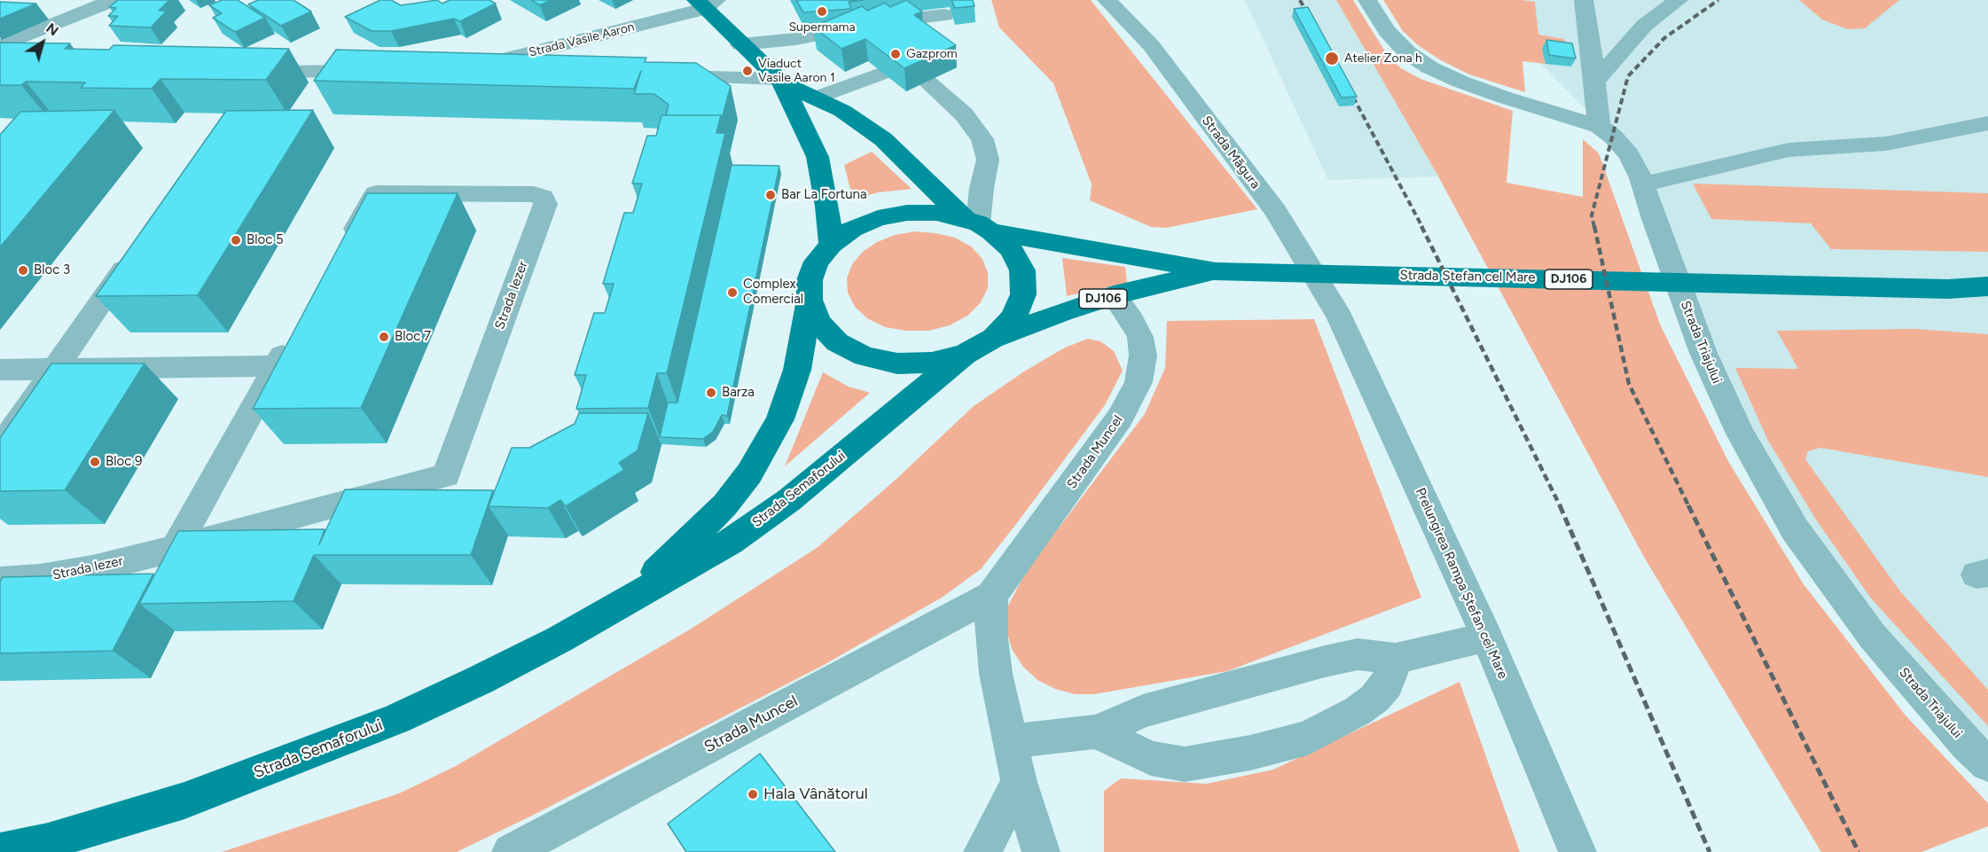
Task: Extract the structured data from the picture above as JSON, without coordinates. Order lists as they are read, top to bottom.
{
  "streets": {
    "main road": ["Strada Ștefan cel Mare", "DJ106", "Strada Semaforului"],
    "street": [
      "Strada Vasile Aaron",
      "Strada Măgura",
      "Strada Iezer",
      "Strada Triajului",
      "Strada Muncel",
      "Prelungirea Rampa Ștefan cel Mare"
    ]
  },
  "crossings": [
    ["Strada Vasile Aaron", "DJ106"],
    ["Strada Măgura", "Prelungirea Rampa Ștefan cel Mare"],
    ["Strada Ștefan cel Mare", "DJ106"],
    ["Strada Ștefan cel Mare", "Strada Semaforului"],
    ["DJ106", "Strada Muncel"],
    ["DJ106", "Strada Semaforului"]
  ],
  "places": [
    "Supermama",
    "Gazprom",
    "Atelier Zona h",
    "Viaduct Vasile Aaron 1",
    "Bar La Fortuna",
    "Bloc 5",
    "Bloc 3",
    "Complex Comercial",
    "Bloc 7",
    "Barza",
    "Bloc 9",
    "Hala Vânătorul"
  ],
  "north": "top right"
}
